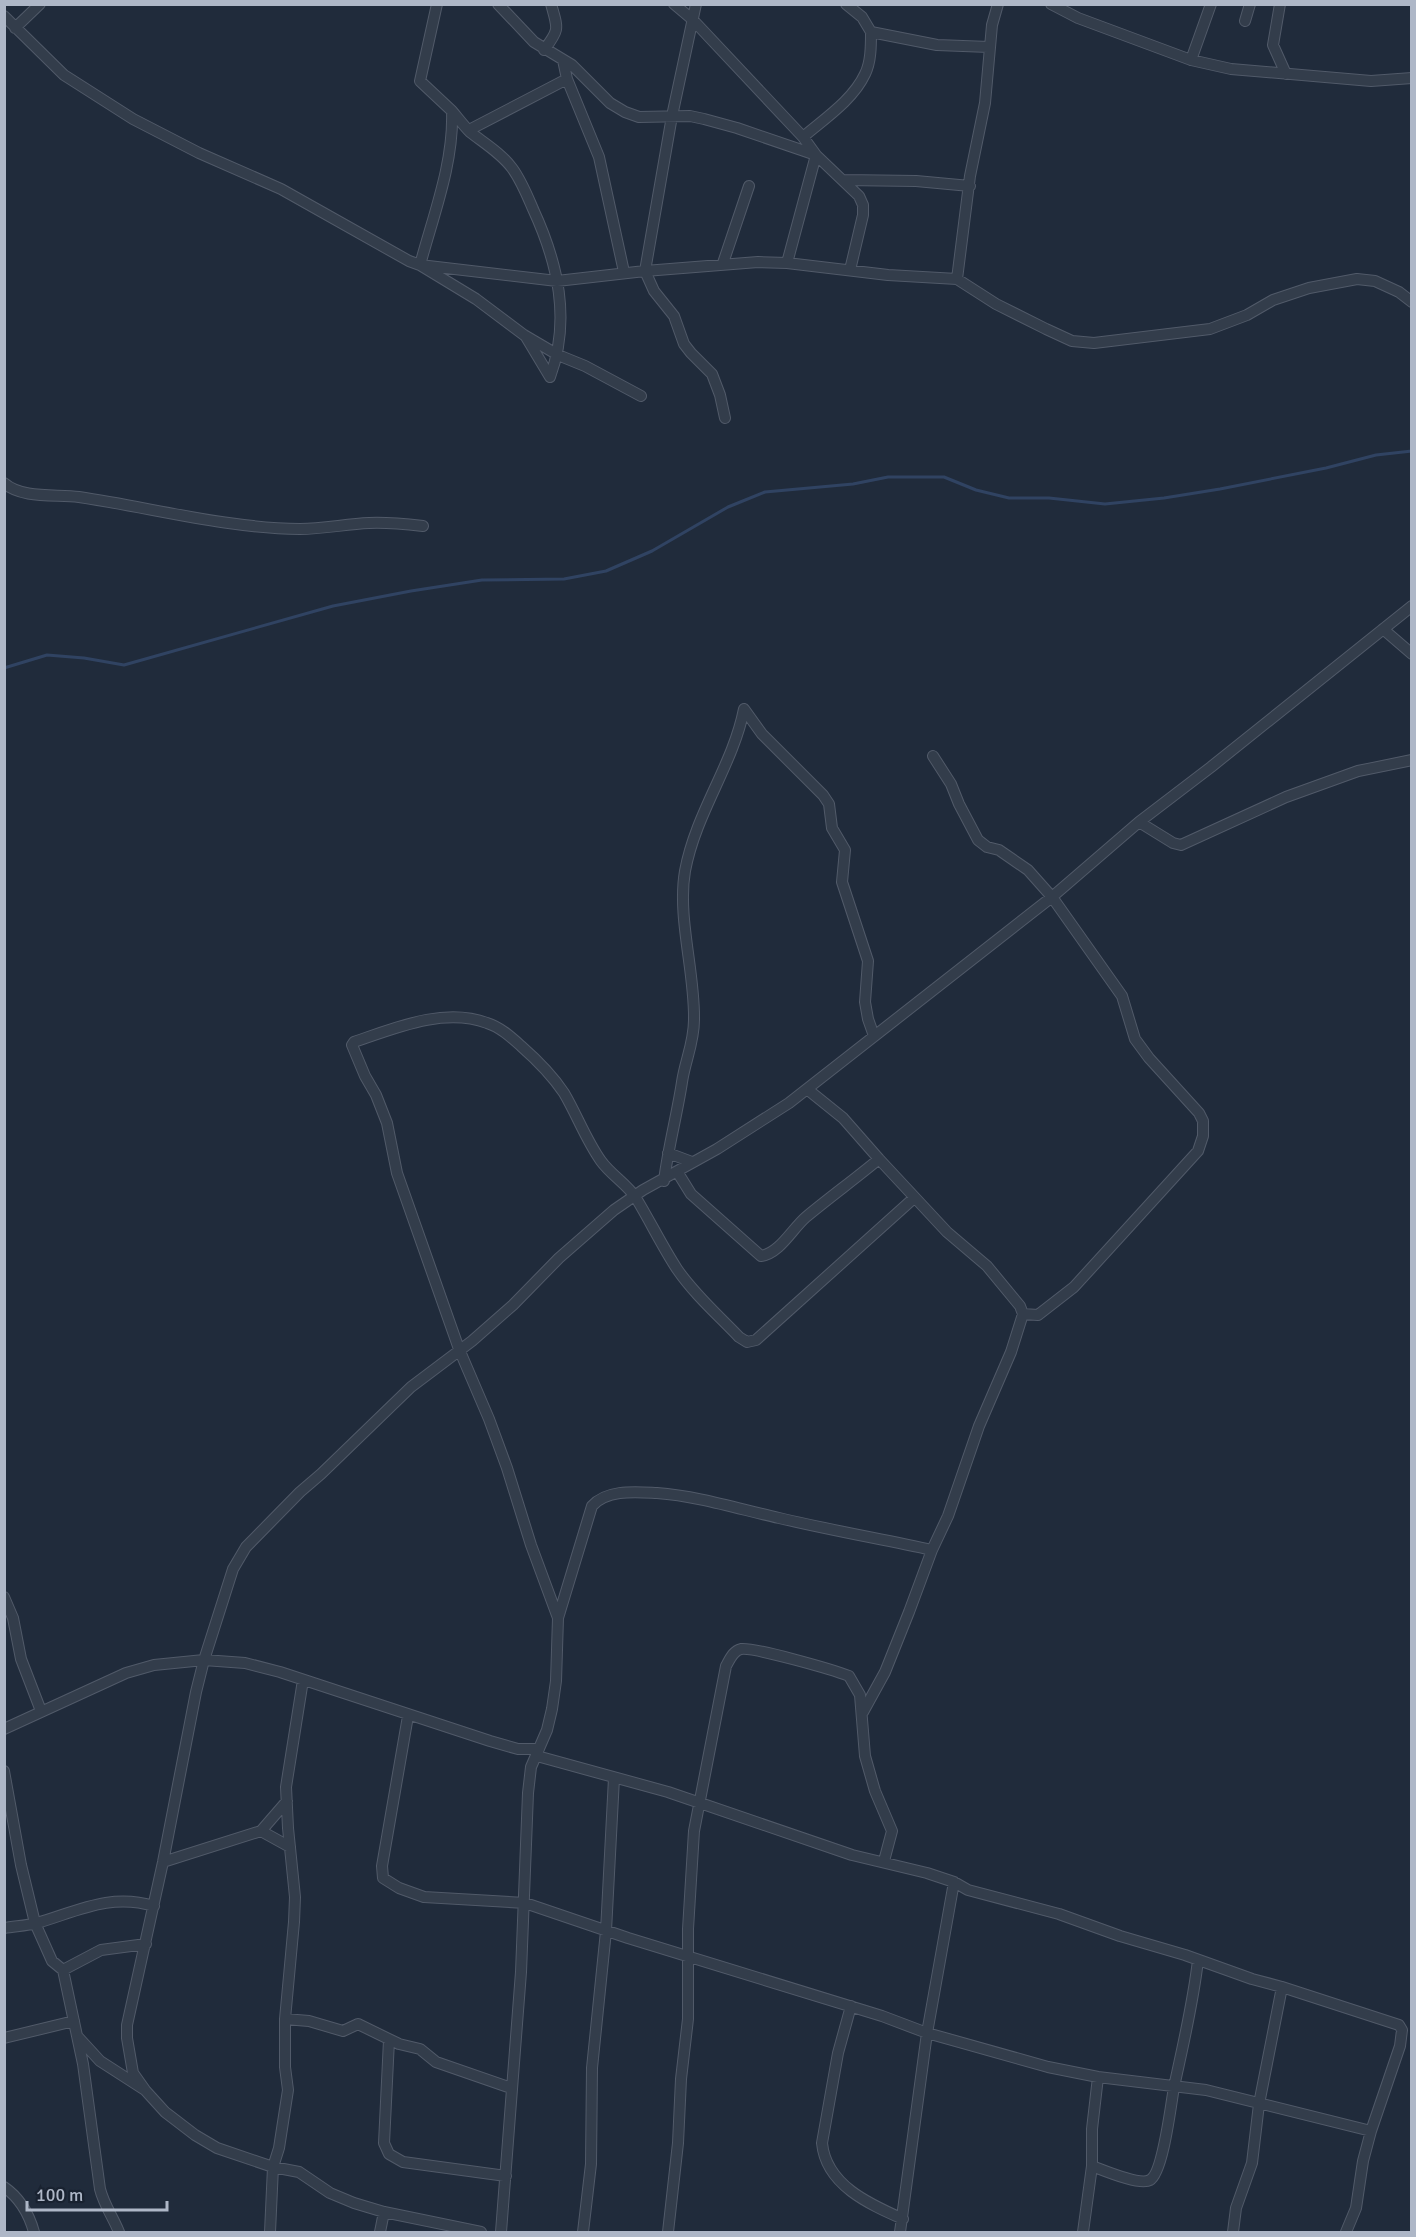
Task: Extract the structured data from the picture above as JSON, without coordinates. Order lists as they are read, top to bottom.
{
  "scale_bar": "100 m"
}
